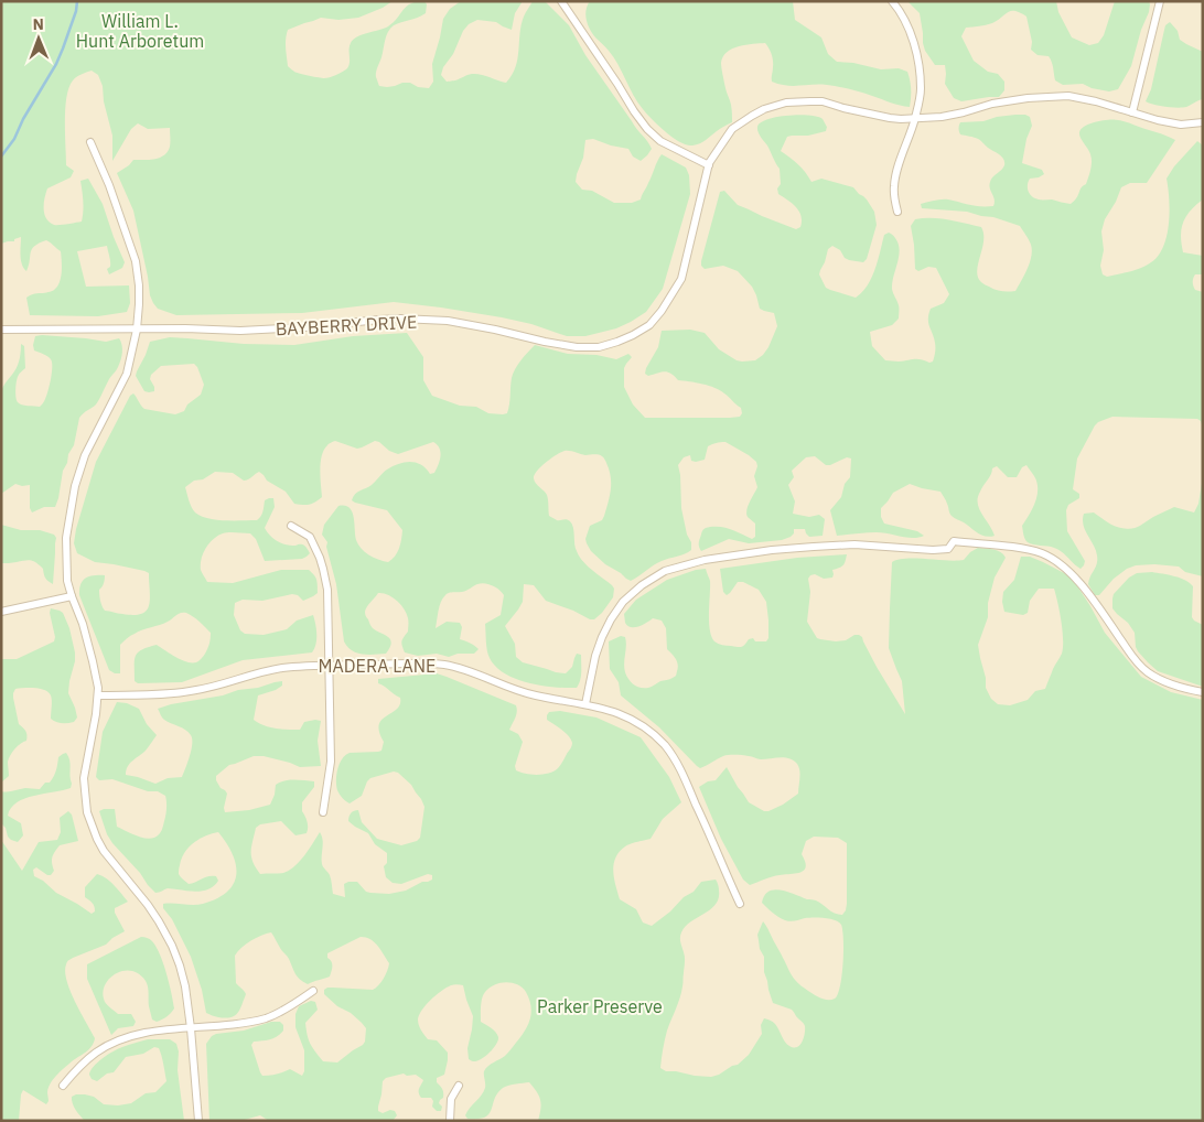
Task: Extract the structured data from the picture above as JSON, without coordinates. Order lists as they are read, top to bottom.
{
  "streets": {
    "street": ["BAYBERRY DRIVE", "MADERA LANE"]
  },
  "parks": ["William L. Hunt Arboretum", "Parker Preserve"],
  "north": "top"
}
